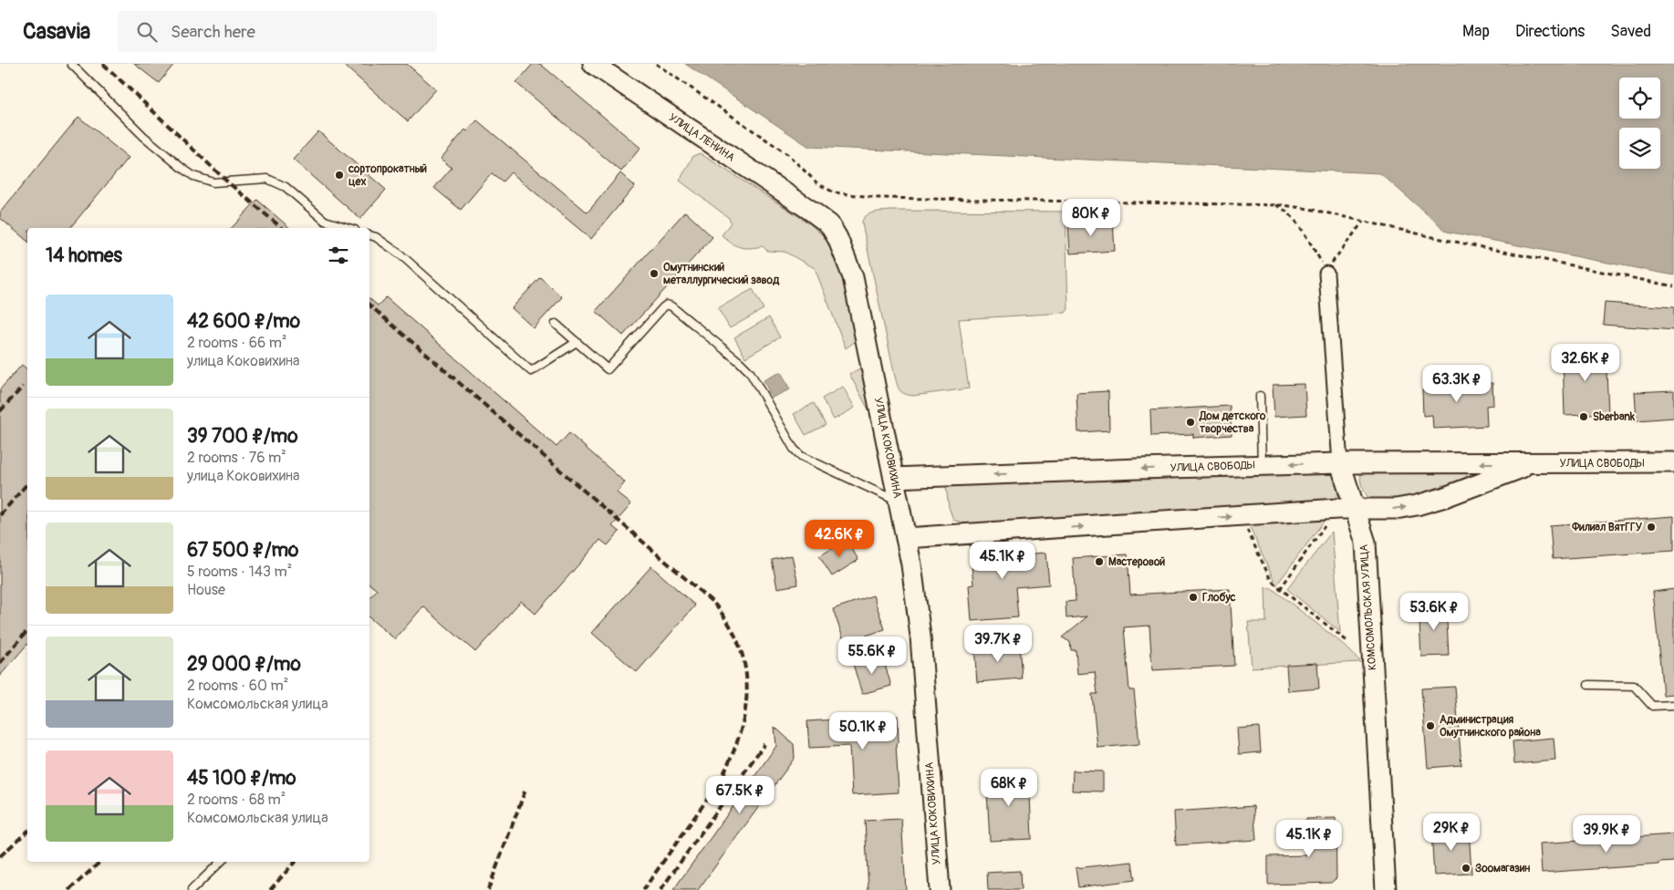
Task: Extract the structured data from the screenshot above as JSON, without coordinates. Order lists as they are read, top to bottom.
{
  "streets": {
    "main road": [
      "УЛИЦА ЛЕНИНА",
      "УЛИЦА КОКОВИХИНА",
      "УЛИЦА СВОБОДЫ",
      "КОМСОМОЛЬСКАЯ УЛИЦА"
    ]
  },
  "crossings": [
    ["УЛИЦА ЛЕНИНА", "УЛИЦА КОКОВИХИНА"],
    ["УЛИЦА КОКОВИХИНА", "УЛИЦА СВОБОДЫ"],
    ["УЛИЦА СВОБОДЫ", "КОМСОМОЛЬСКАЯ УЛИЦА"]
  ],
  "places": [
    "сортопрокатный цех",
    "Омутнинский металлургический завод",
    "Sberbank",
    "Дом детского творчества",
    "Филиал ВятГГУ",
    "Мастеровой",
    "Глобус",
    "Администрация Омутнинского района",
    "Зоомагазин"
  ],
  "page": {
    "header": "Casavia",
    "search": "Search here",
    "nav": ["Map", "Directions", "Saved"],
    "price": [
      "80K ₽",
      "32.6K ₽",
      "63.3K ₽",
      "42.6K ₽",
      "45.1K ₽",
      "53.6K ₽",
      "39.7K ₽",
      "55.6K ₽",
      "50.1K ₽",
      "68K ₽",
      "67.5K ₽",
      "29K ₽",
      "39.9K ₽",
      "45.1K ₽"
    ],
    "heading": "14 homes",
    "list": [
      {
        "name": "42 600 ₽/mo",
        "note": "2 rooms · 66 m² · улица Коковихина"
      },
      {
        "name": "39 700 ₽/mo",
        "note": "2 rooms · 76 m² · улица Коковихина"
      },
      {
        "name": "67 500 ₽/mo",
        "note": "5 rooms · 143 m² · House"
      },
      {
        "name": "29 000 ₽/mo",
        "note": "2 rooms · 60 m² · Комсомольская улица"
      },
      {
        "name": "45 100 ₽/mo",
        "note": "2 rooms · 68 m² · Комсомольская улица"
      }
    ]
  }
}
